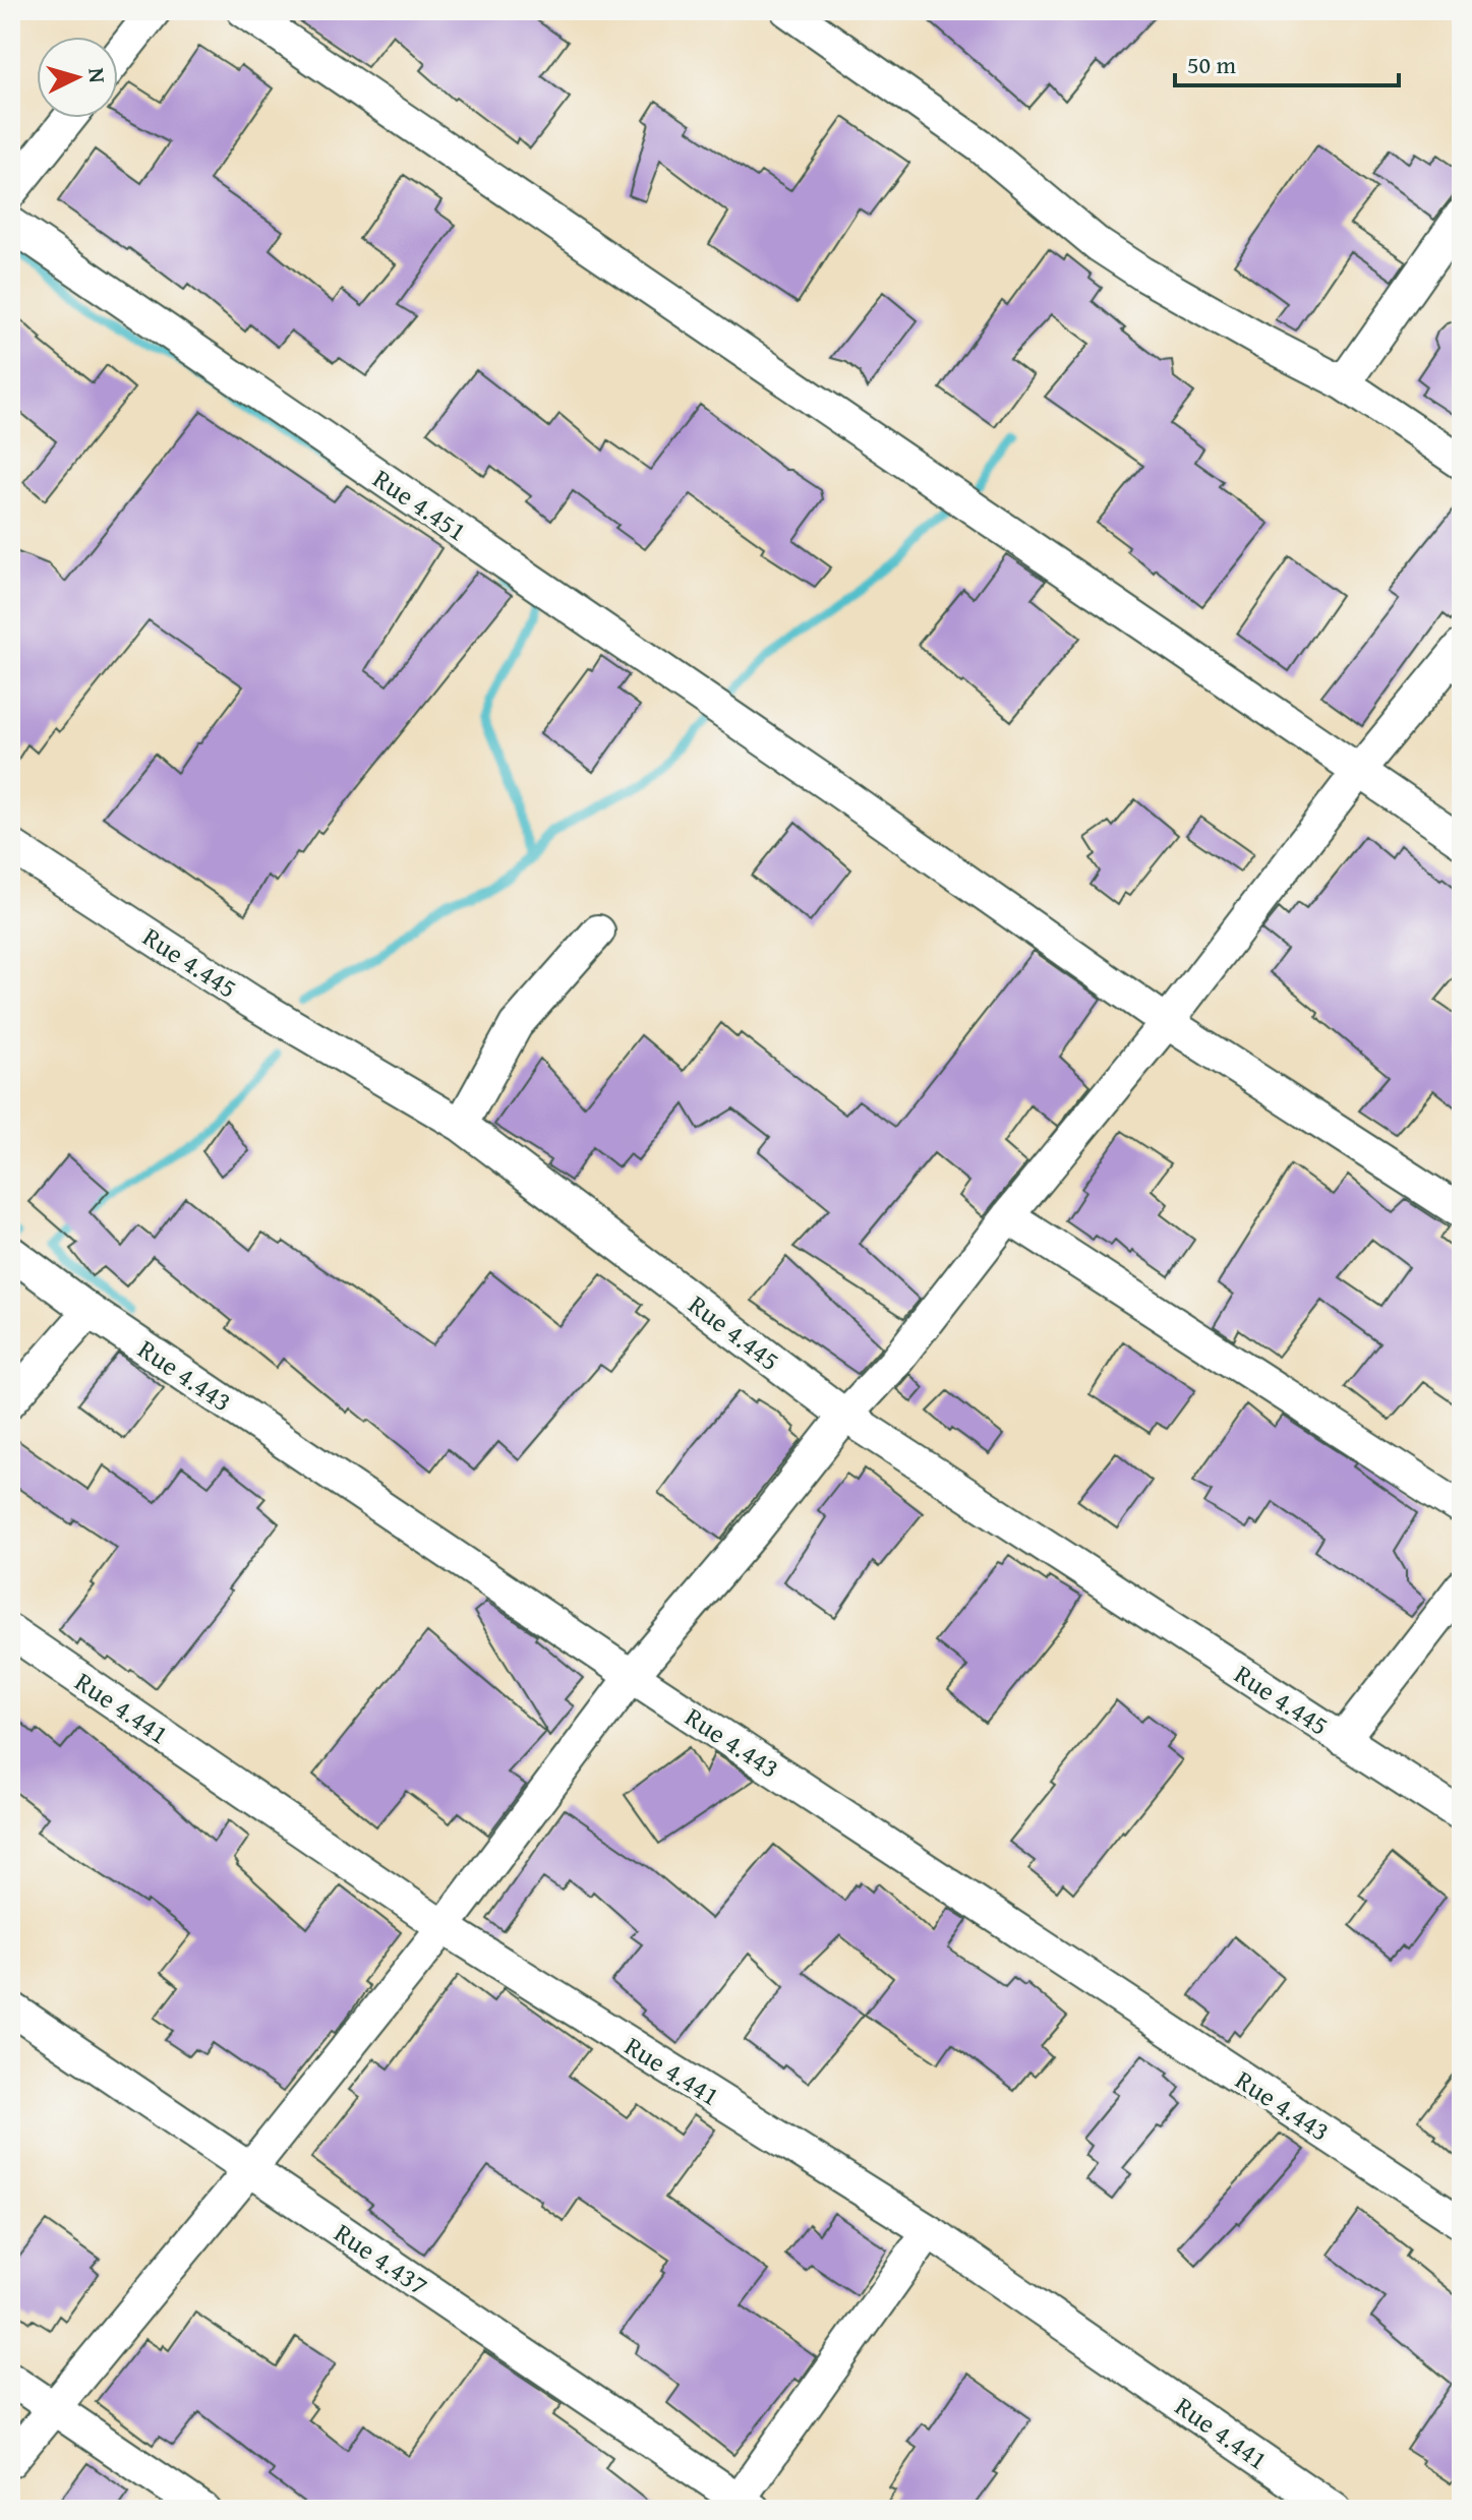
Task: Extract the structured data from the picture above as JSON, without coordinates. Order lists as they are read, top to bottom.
{
  "streets": {
    "street": [
      "Rue 4.451",
      "Rue 4.445",
      "Rue 4.443",
      "Rue 4.441",
      "Rue 4.437"
    ]
  },
  "scale_bar": "50 m",
  "north": "right"
}
